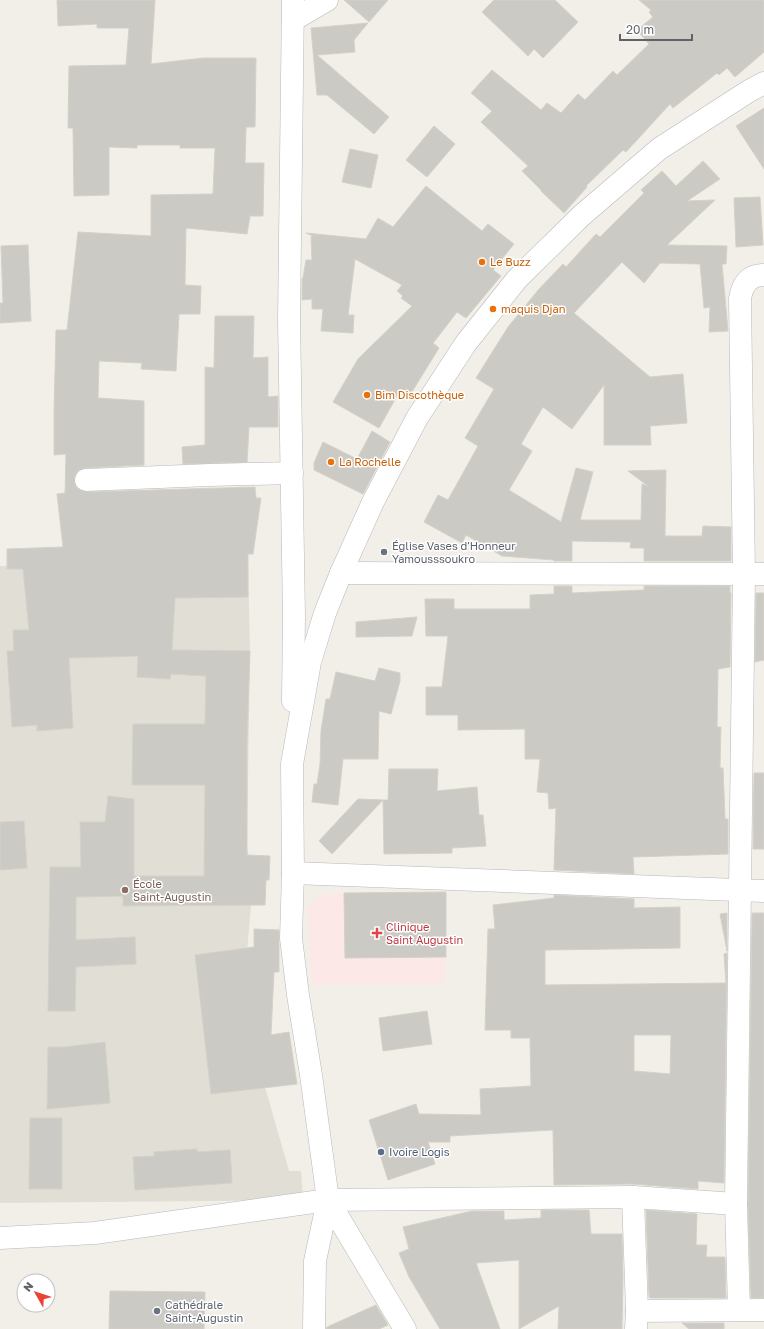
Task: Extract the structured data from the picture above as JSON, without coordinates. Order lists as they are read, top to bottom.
{
  "places": {
    "other": [
      "Le Buzz",
      "maquis Djan",
      "Bim Discothèque",
      "La Rochelle",
      "Église Vases d'Honneur Yamousssoukro",
      "École Saint-Augustin",
      "Ivoire Logis",
      "Cathédrale Saint-Augustin"
    ],
    "health": ["Clinique Saint Augustin"]
  },
  "scale_bar": "20 m",
  "north": "top left"
}
